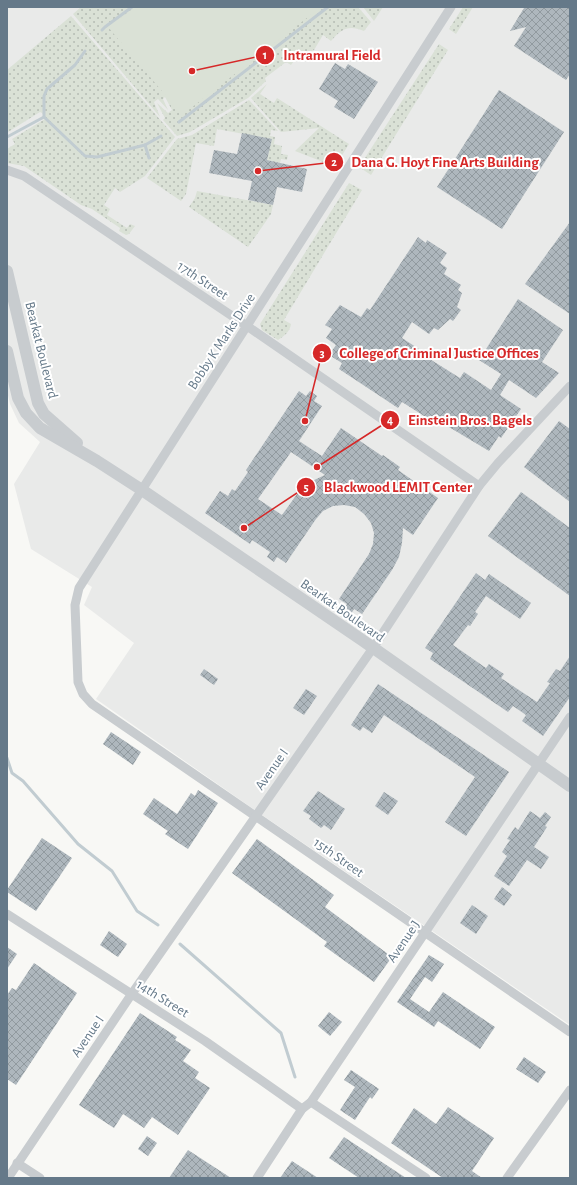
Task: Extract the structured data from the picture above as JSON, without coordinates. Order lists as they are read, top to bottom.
{
  "streets": {
    "street": [
      "17th Street",
      "Bobby K Marks Drive",
      "Bearkat Boulevard",
      "Avenue I",
      "15th Street",
      "Avenue J",
      "14th Street"
    ]
  },
  "crossings": [
    ["17th Street", "Bobby K Marks Drive"],
    ["17th Street", "Avenue I"],
    ["Bobby K Marks Drive", "Bearkat Boulevard"],
    ["Bobby K Marks Drive", "15th Street"],
    ["Bearkat Boulevard", "Avenue I"],
    ["Bearkat Boulevard", "Avenue J"],
    ["Avenue I", "15th Street"],
    ["Avenue I", "14th Street"],
    ["15th Street", "Avenue J"],
    ["Avenue J", "14th Street"]
  ],
  "places": [
    "Intramural Field",
    "Dana G. Hoyt Fine Arts Building",
    "College of Criminal Justice Offices",
    "Einstein Bros. Bagels",
    "Blackwood LEMIT Center"
  ]
}
